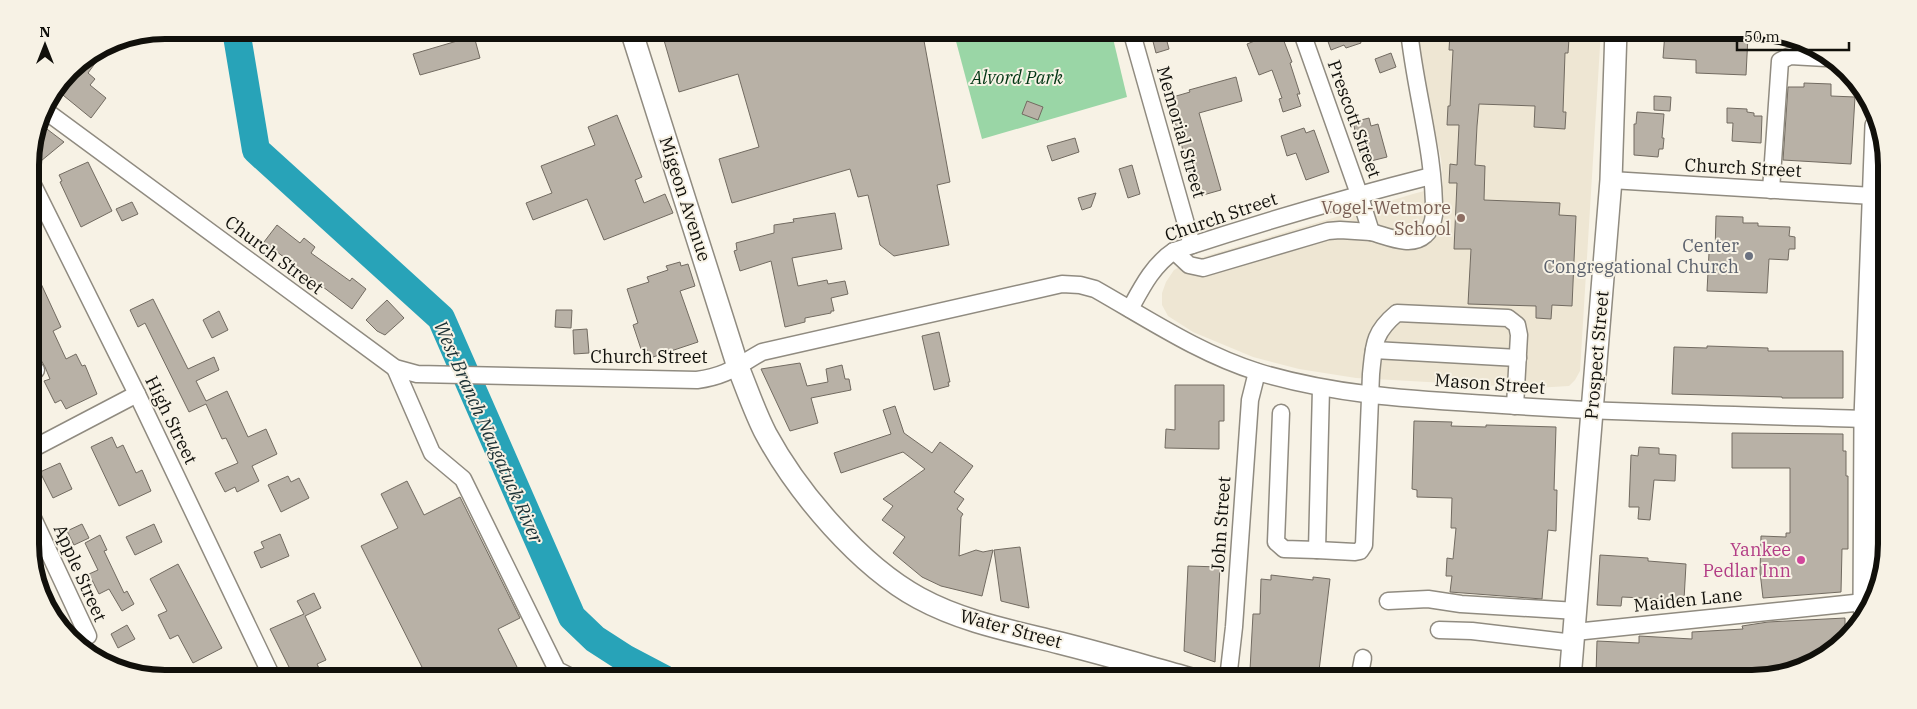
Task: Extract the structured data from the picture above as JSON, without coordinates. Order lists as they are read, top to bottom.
{
  "streets": {
    "main road": ["Migeon Avenue", "Prospect Street", "Water Street"],
    "street": [
      "Prescott Street",
      "Memorial Street",
      "Church Street",
      "Mason Street",
      "High Street",
      "John Street",
      "Apple Street",
      "Maiden Lane"
    ]
  },
  "crossings": [
    ["Prescott Street", "Church Street"],
    ["Memorial Street", "Church Street"],
    ["Church Street", "Migeon Avenue"],
    ["Church Street", "Prospect Street"],
    ["Church Street", "Mason Street"],
    ["Church Street", "Water Street"],
    ["Migeon Avenue", "Water Street"],
    ["Prospect Street", "Mason Street"],
    ["Prospect Street", "Maiden Lane"],
    ["Mason Street", "John Street"]
  ],
  "water": ["West Branch Naugatuck River"],
  "parks": ["Alvord Park"],
  "places": ["Vogel-Wetmore School", "Center Congregational Church", "Yankee Pedlar Inn"],
  "scale_bar": "50 m",
  "north": "top"
}
